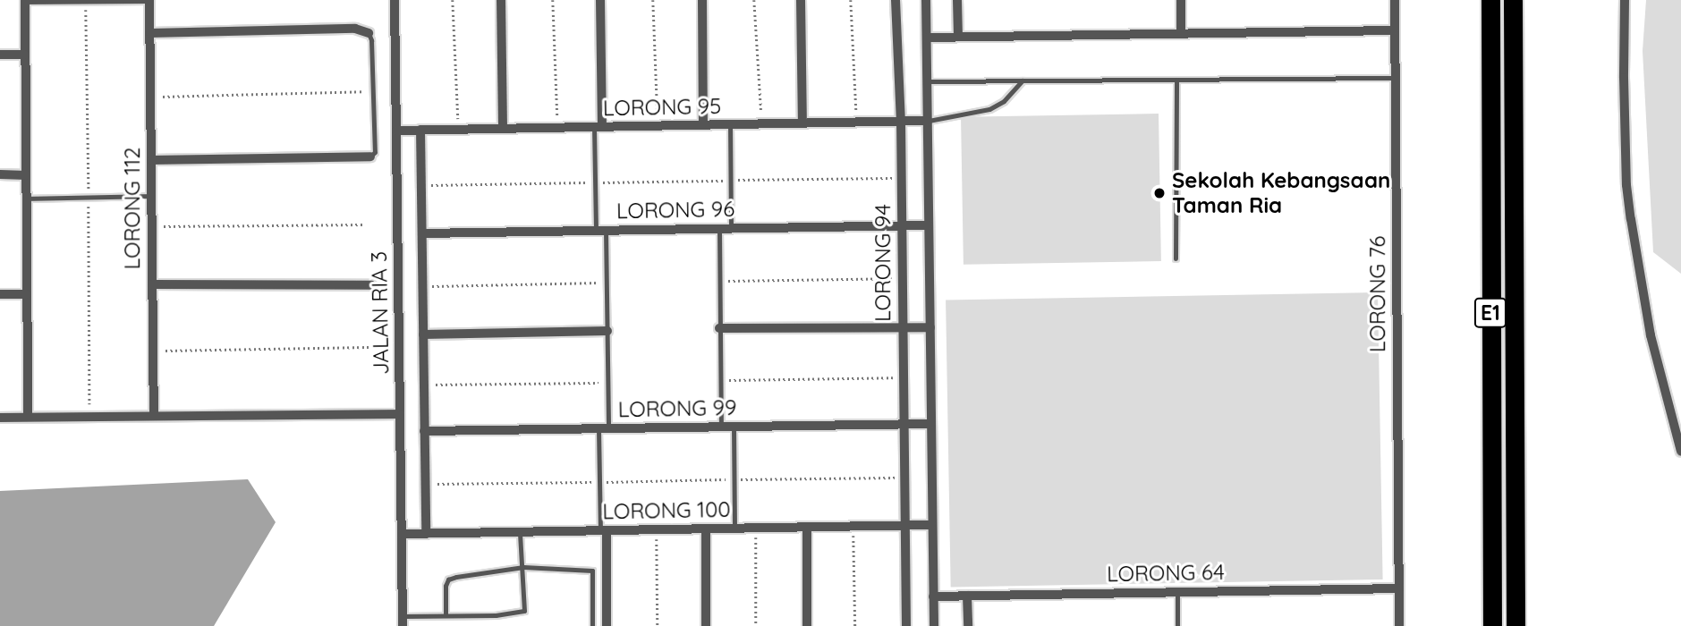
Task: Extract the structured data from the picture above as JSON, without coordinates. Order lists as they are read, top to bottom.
{
  "streets": {
    "highway": ["E1"],
    "street": [
      "LORONG 95",
      "LORONG 112",
      "LORONG 96",
      "LORONG 94",
      "LORONG 76",
      "JALAN RIA 3",
      "LORONG 99",
      "LORONG 100",
      "LORONG 64"
    ]
  },
  "crossings": [
    ["LORONG 95", "LORONG 94"],
    ["LORONG 95", "JALAN RIA 3"],
    ["LORONG 96", "LORONG 94"],
    ["LORONG 94", "LORONG 99"],
    ["LORONG 94", "LORONG 100"],
    ["LORONG 76", "LORONG 64"],
    ["JALAN RIA 3", "LORONG 100"]
  ],
  "places": ["Sekolah Kebangsaan Taman Ria"]
}
